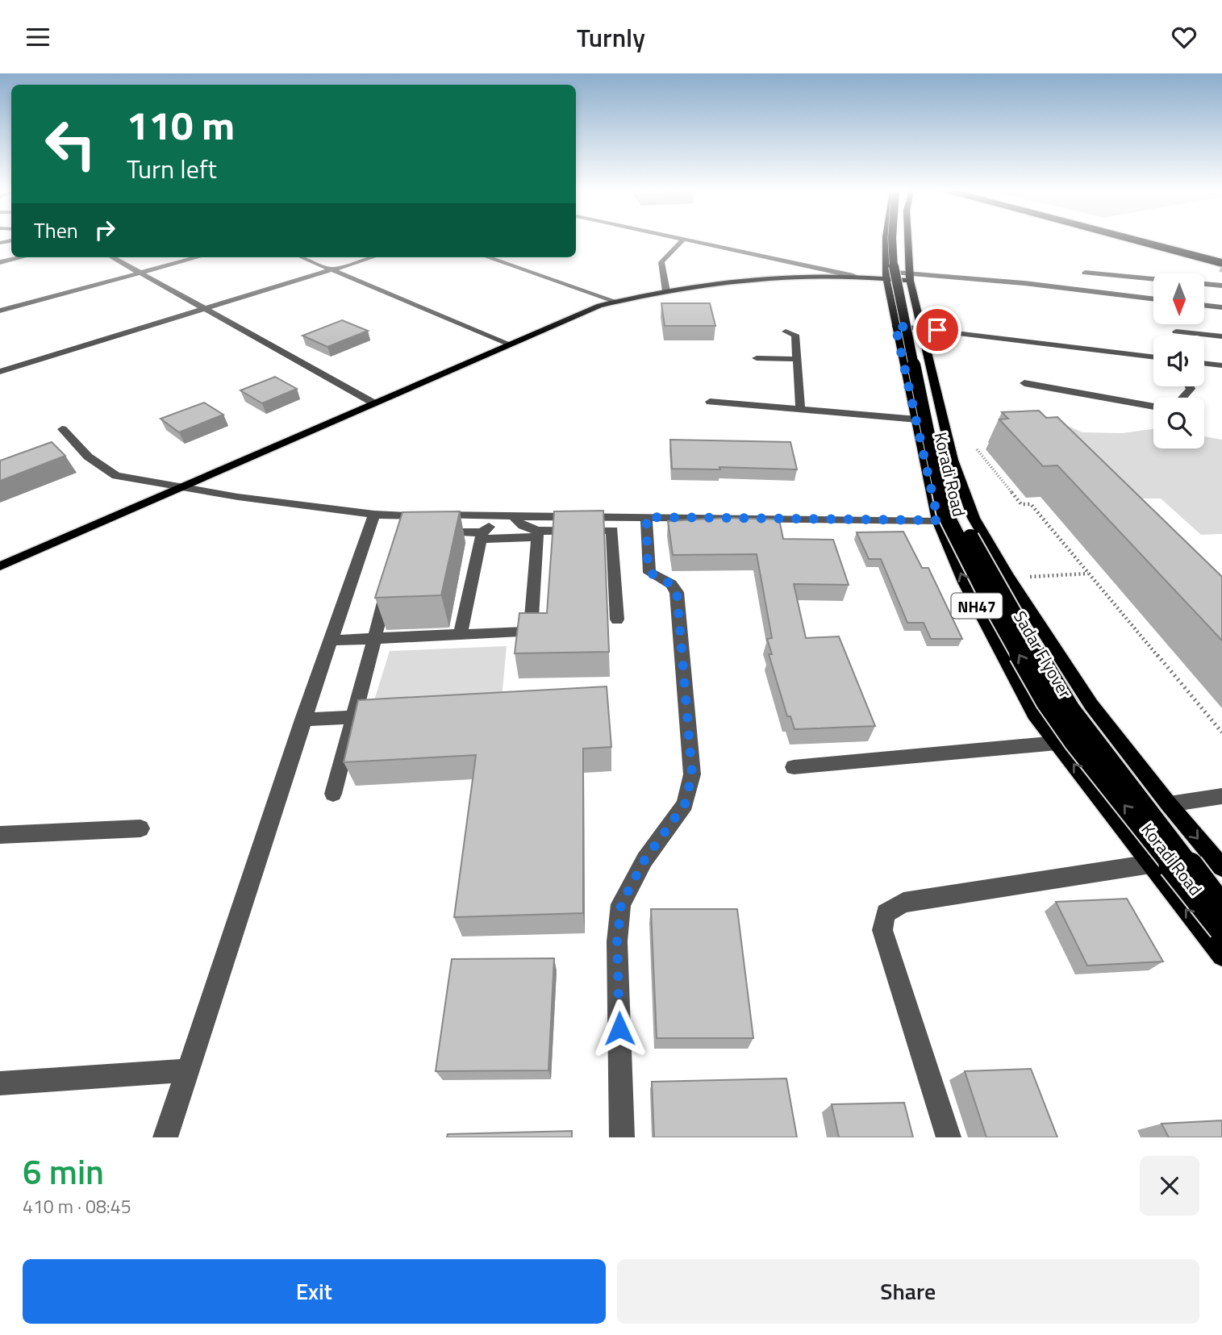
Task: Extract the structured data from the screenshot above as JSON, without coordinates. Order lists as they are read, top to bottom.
{
  "streets": {
    "highway": ["NH47", "Sadar Flyover"],
    "main road": ["Koradi Road"]
  },
  "north": "bottom",
  "page": {
    "header": "Turnly",
    "turn": ["110 m", "Turn left"],
    "then": "Then",
    "heading": ["6 min", "410 m · 08:45"],
    "buttons": ["Exit", "Share"]
  }
}
